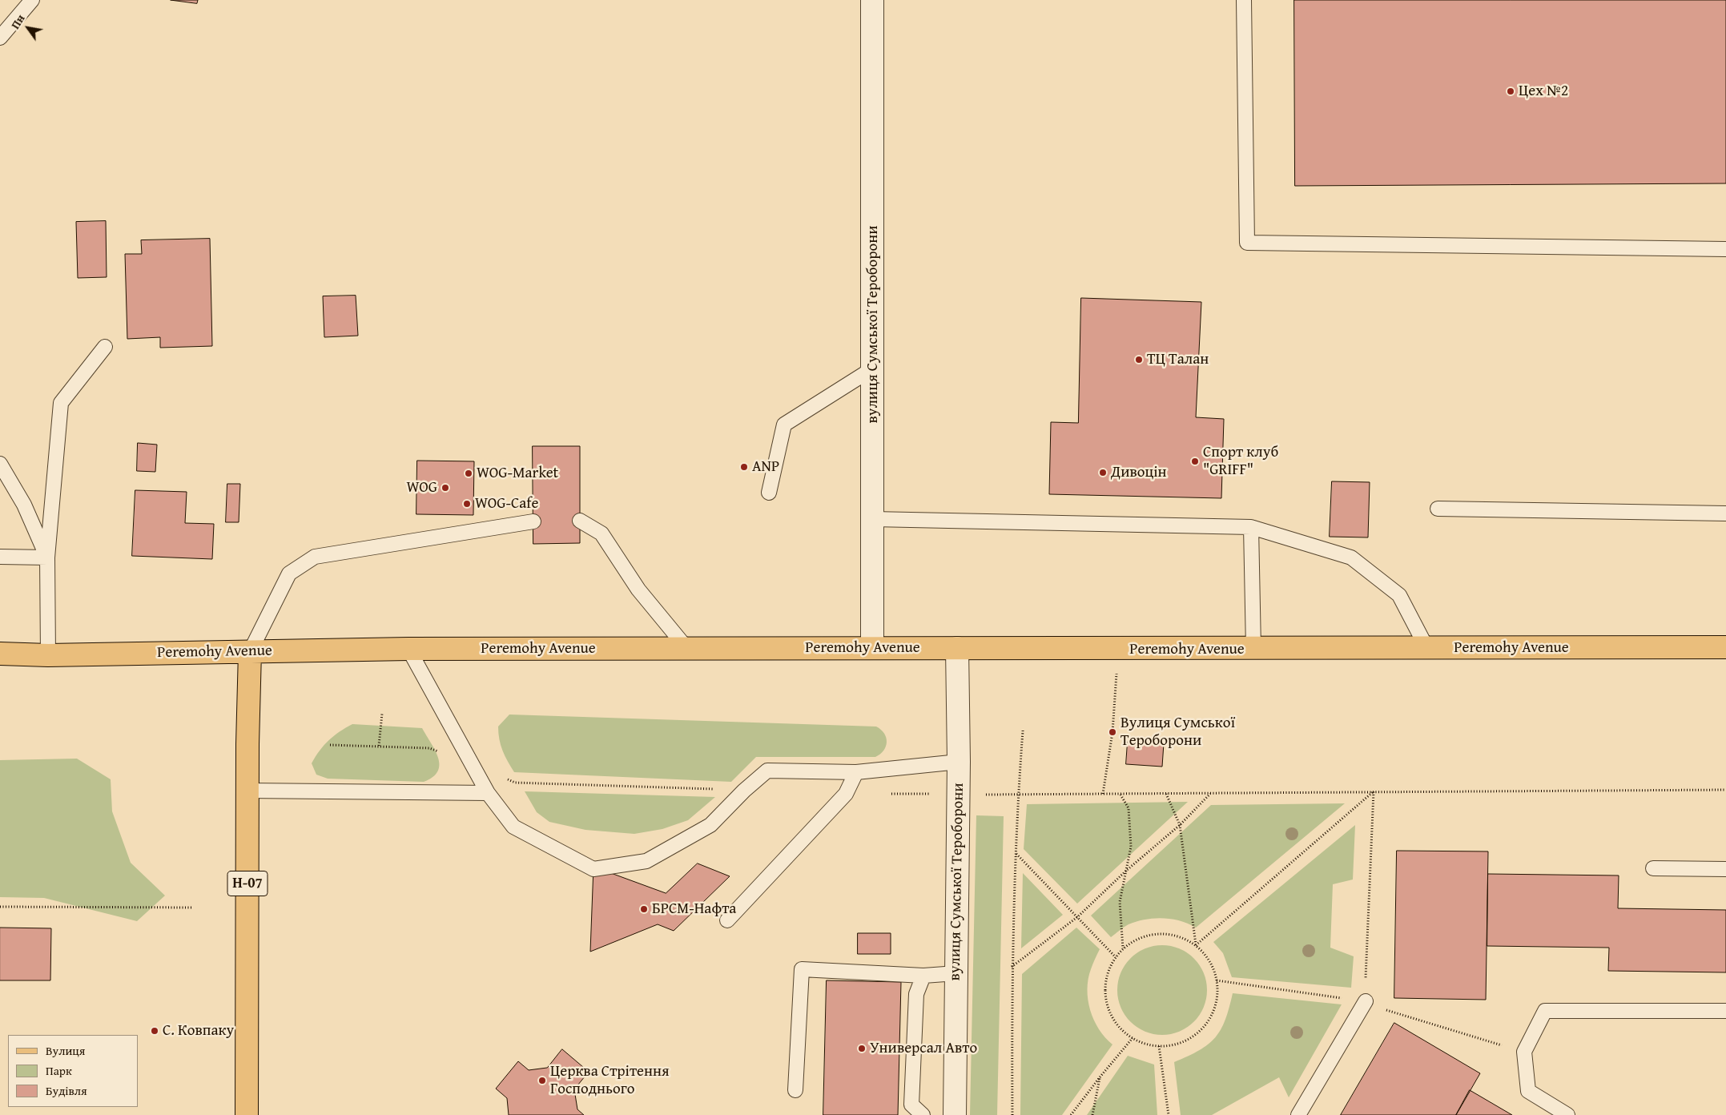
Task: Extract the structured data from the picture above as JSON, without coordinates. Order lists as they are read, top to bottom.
{
  "streets": {
    "main road": ["Peremohy Avenue", "Н-07"],
    "street": ["вулиця Сумської Тероборони"]
  },
  "crossings": [
    ["вулиця Сумської Тероборони", "Peremohy Avenue"],
    ["Peremohy Avenue", "Н-07"]
  ],
  "places": [
    "Цех №2",
    "ТЦ Талан",
    "Спорт клуб \"GRIFF\"",
    "ANP",
    "Дивоцін",
    "WOG-Market",
    "WOG",
    "WOG-Cafe",
    "Вулиця Сумської Тероборони",
    "БРСМ-Нафта",
    "С. Ковпаку",
    "Универсал Авто",
    "Церква Стрітення Господнього"
  ],
  "legend": ["Вулиця", "Парк", "Будівля"],
  "north": "top left"
}
